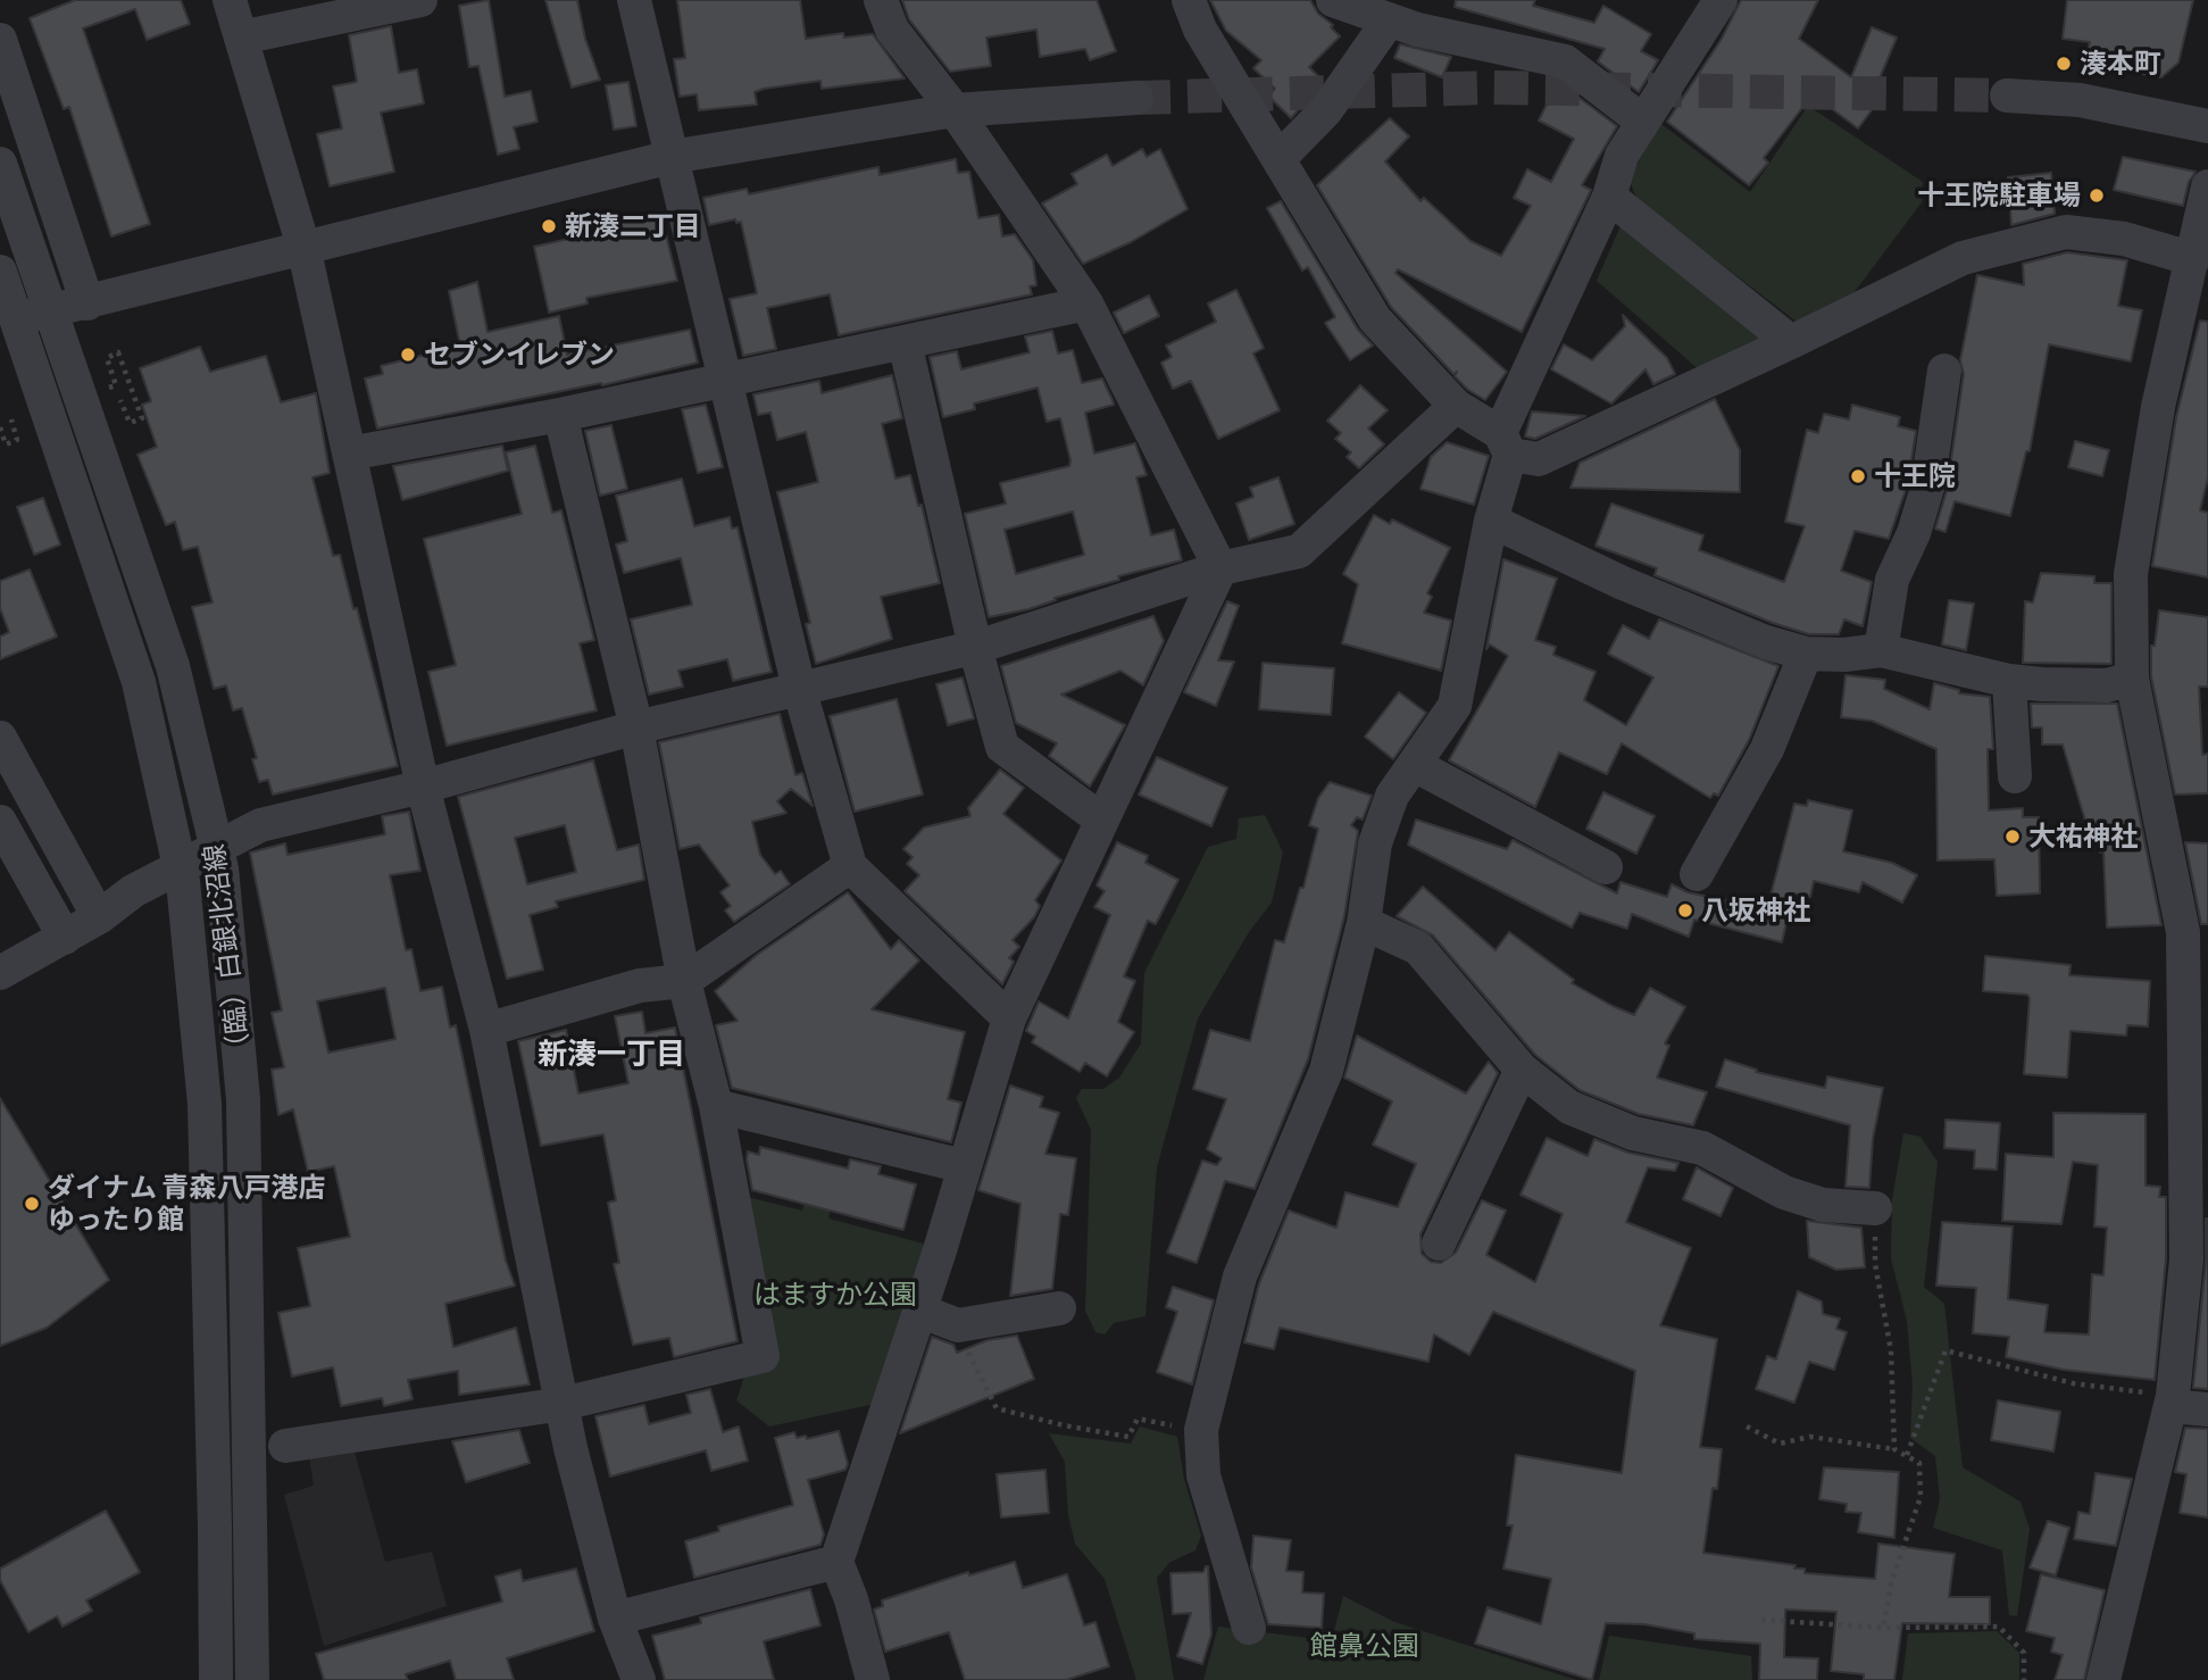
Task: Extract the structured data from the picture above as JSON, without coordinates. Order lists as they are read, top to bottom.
{
  "streets": {
    "street": ["（臨）白銀北沼線"]
  },
  "districts": ["新湊一丁目"],
  "parks": ["はますか公園", "館鼻公園"],
  "places": [
    "湊本町",
    "十王院駐車場",
    "新湊二丁目",
    "セブンイレブン",
    "十王院",
    "大祐神社",
    "八坂神社",
    "ダイナム 青森八戸港店 ゆったり館"
  ]
}
